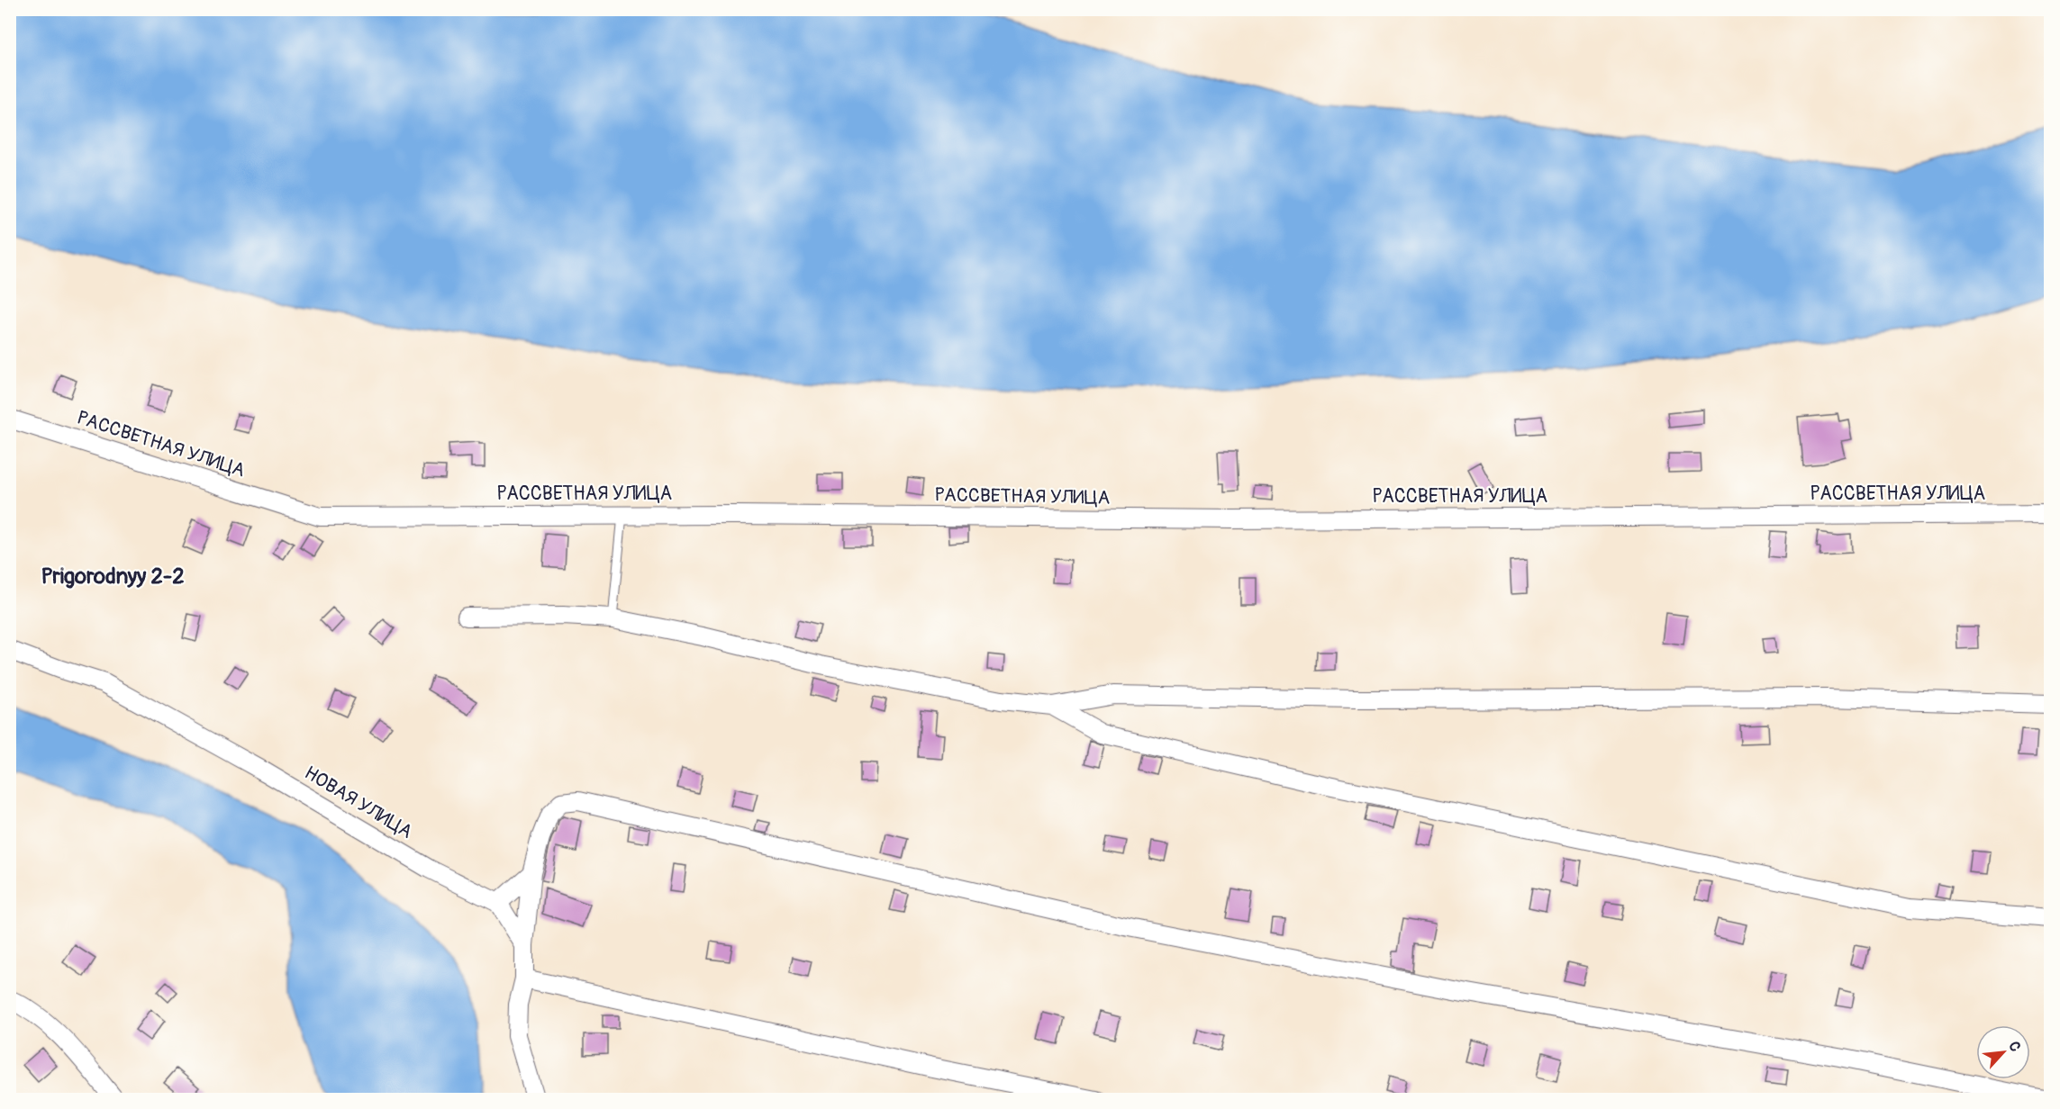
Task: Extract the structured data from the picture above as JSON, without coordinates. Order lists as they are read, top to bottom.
{
  "streets": {
    "street": ["РАССВЕТНАЯ УЛИЦА", "НОВАЯ УЛИЦА"]
  },
  "districts": ["Prigorodnyy 2-2"],
  "north": "top right"
}
